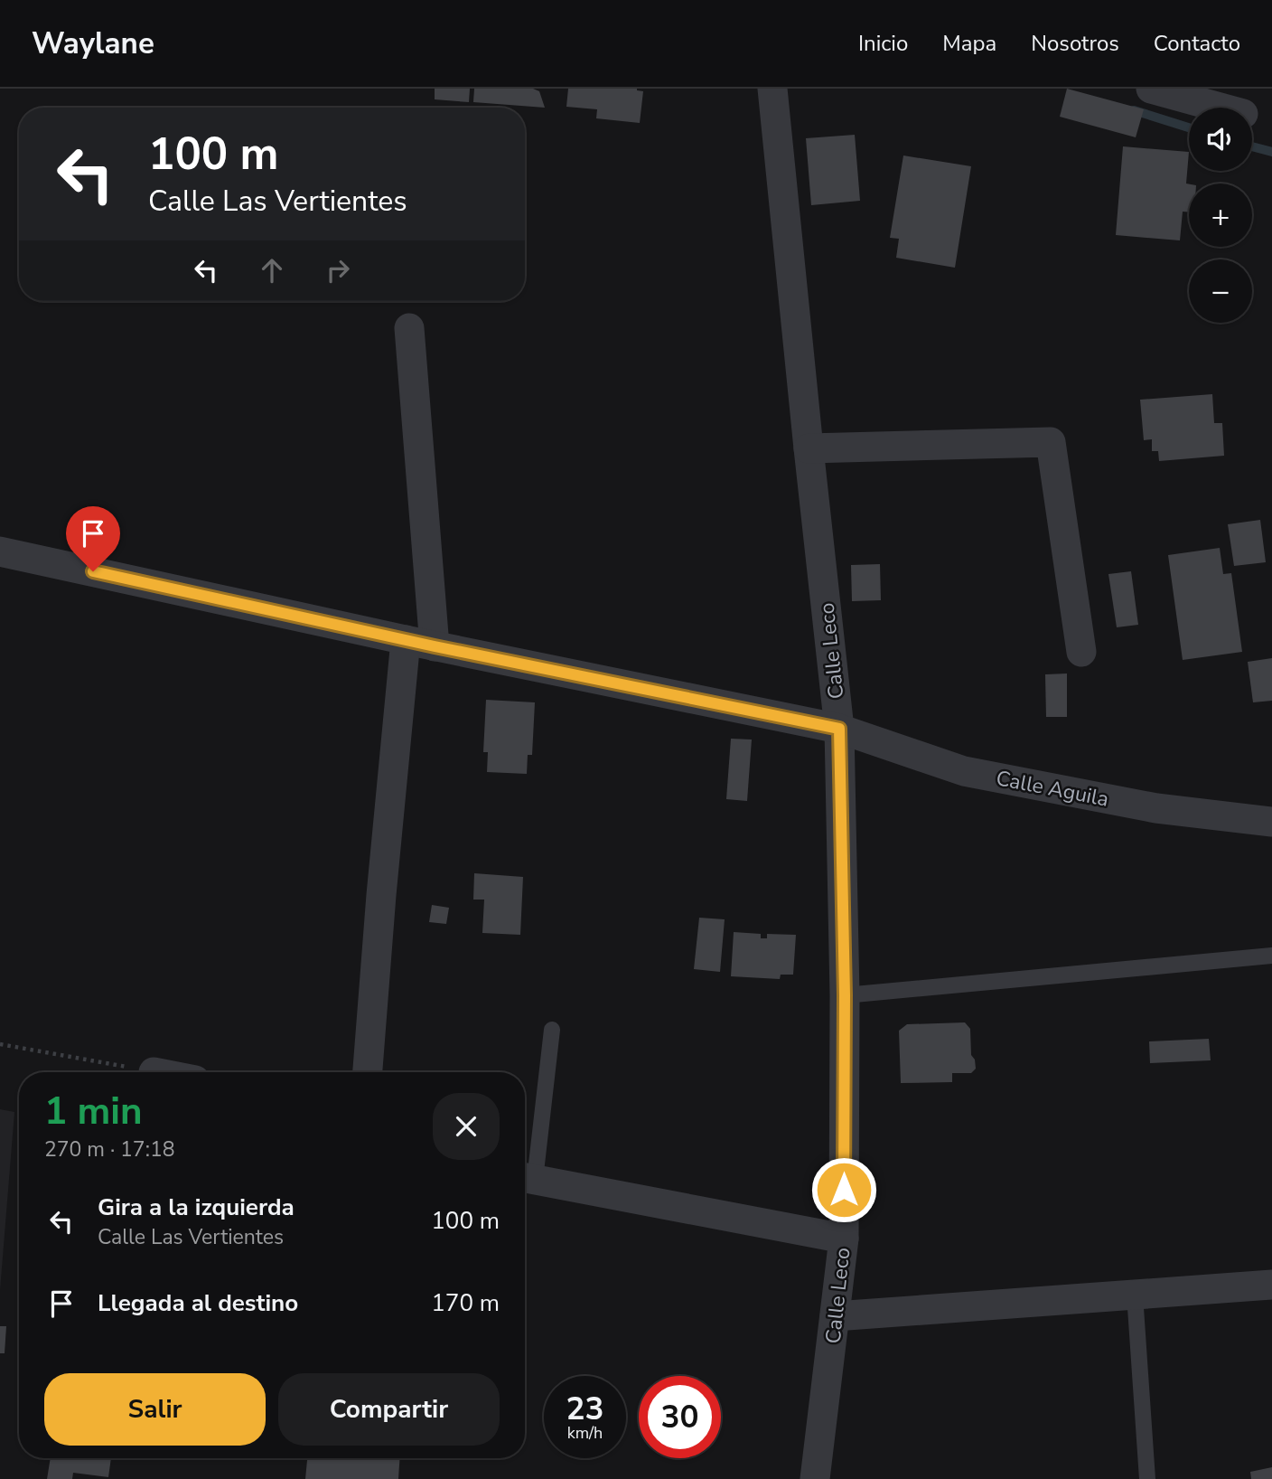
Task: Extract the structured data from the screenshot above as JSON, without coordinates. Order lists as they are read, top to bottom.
{
  "streets": {
    "street": ["Calle Leco", "Calle Aguila"]
  },
  "crossings": [
    ["Calle Leco", "Calle Aguila"]
  ],
  "page": {
    "header": "Waylane",
    "nav": [
      "Inicio",
      "Mapa",
      "Nosotros",
      "Contacto"
    ],
    "map_buttons": ["+", "−"],
    "turn": ["100 m", "Calle Las Vertientes"],
    "heading": ["1 min", "270 m · 17:18"],
    "list": [
      {
        "name": "Gira a la izquierda",
        "note": "Calle Las Vertientes",
        "value": "100 m"
      },
      {
        "name": "Llegada al destino",
        "value": "170 m"
      }
    ],
    "buttons": ["Salir", "Compartir"],
    "speed": "23 km/h",
    "limit": "30"
  }
}
